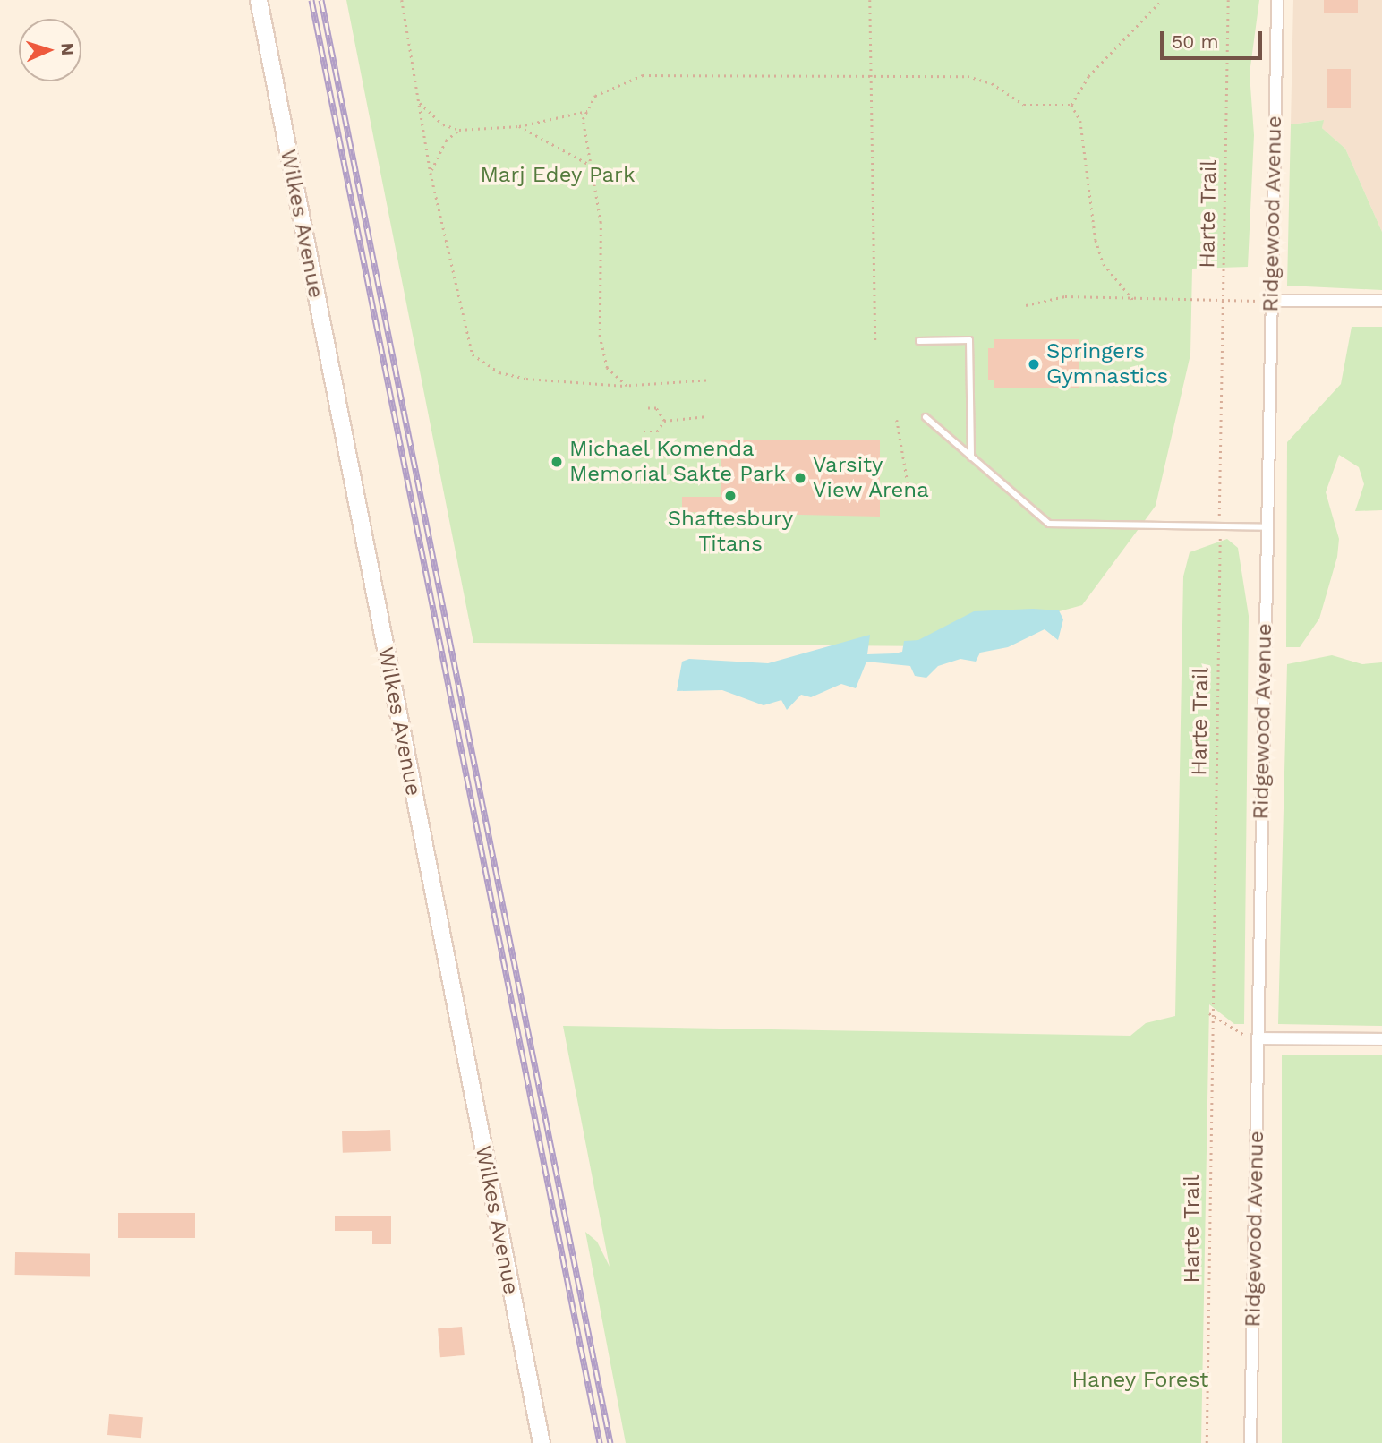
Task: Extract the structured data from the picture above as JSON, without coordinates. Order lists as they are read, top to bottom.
{
  "streets": {
    "main road": ["Wilkes Avenue"],
    "street": ["Ridgewood Avenue"],
    "path": ["Harte Trail"]
  },
  "parks": ["Marj Edey Park", "Haney Forest"],
  "places": [
    "Springers Gymnastics",
    "Michael Komenda Memorial Sakte Park",
    "Varsity View Arena",
    "Shaftesbury Titans"
  ],
  "scale_bar": "50 m",
  "north": "right"
}
